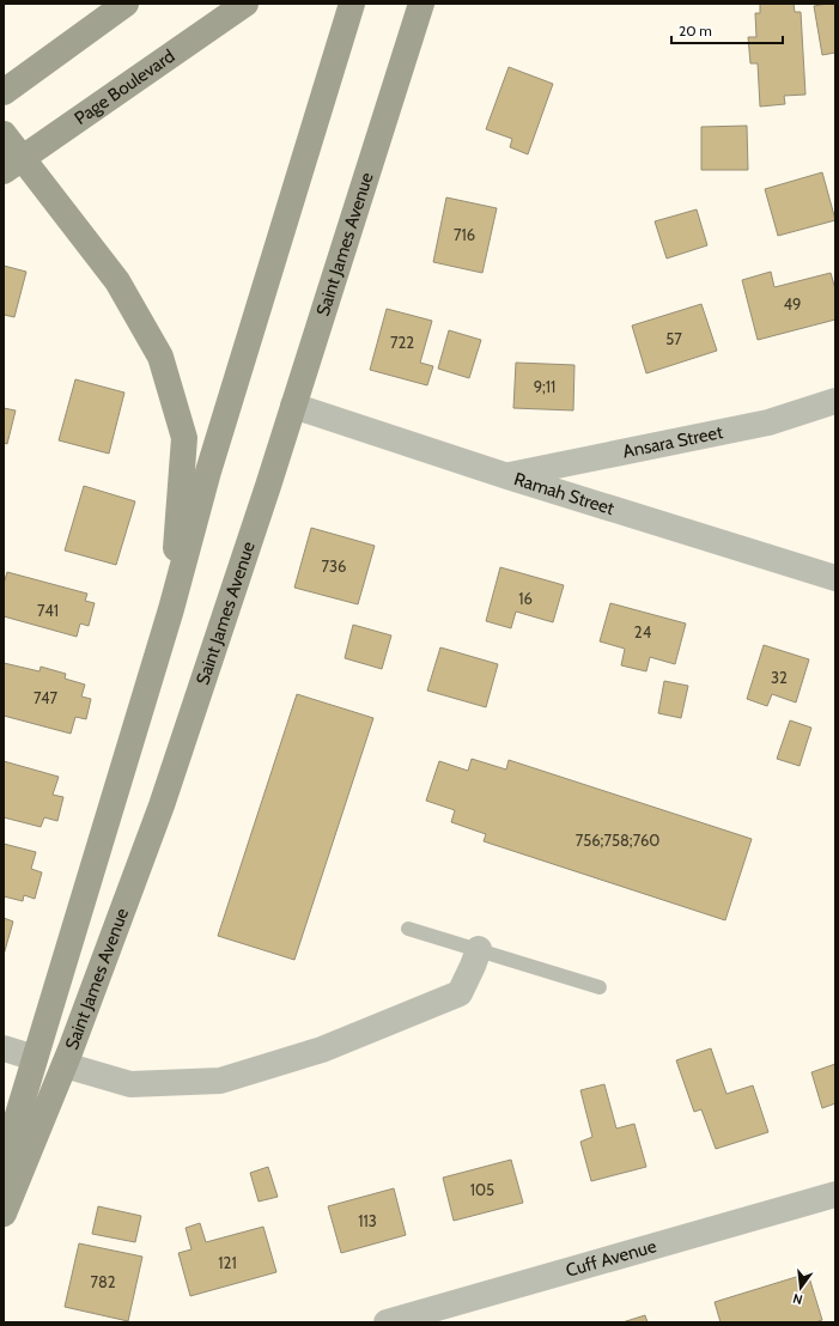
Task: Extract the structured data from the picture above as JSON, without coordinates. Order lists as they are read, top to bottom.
{
  "streets": {
    "main road": ["Page Boulevard", "Saint James Avenue"],
    "street": ["Ansara Street", "Ramah Street", "Cuff Avenue"]
  },
  "crossings": [
    ["Saint James Avenue", "Ramah Street"],
    ["Ansara Street", "Ramah Street"]
  ],
  "house_numbers": [
    "716",
    "49",
    "57",
    "722",
    "9;11",
    "736",
    "16",
    "741",
    "24",
    "32",
    "747",
    "756;758;760",
    "105",
    "113",
    "121",
    "782"
  ],
  "scale_bar": "20 m",
  "north": "bottom"
}
